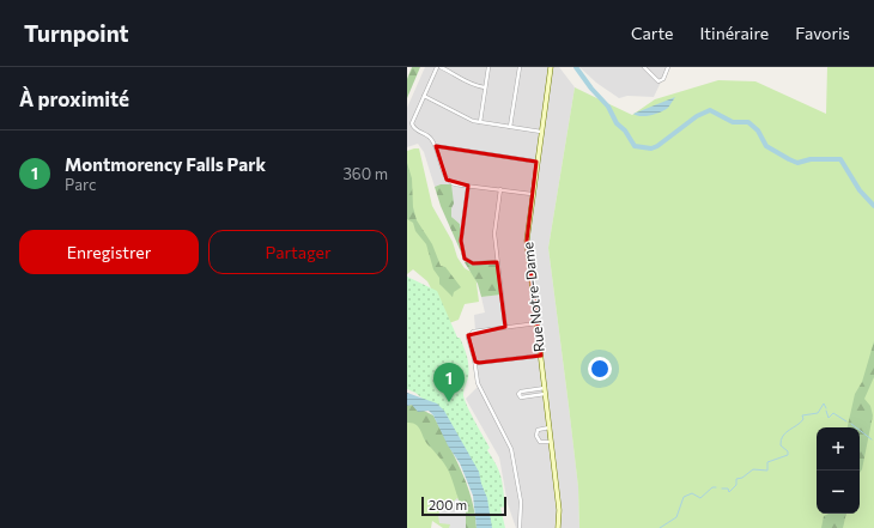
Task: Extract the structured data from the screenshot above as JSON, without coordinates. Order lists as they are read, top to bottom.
{
  "streets": {
    "street": ["Rue Notre-Dame"]
  },
  "scale_bar": "200 m",
  "page": {
    "header": "Turnpoint",
    "nav": ["Carte", "Itinéraire", "Favoris"],
    "heading": "À proximité",
    "list": [
      {
        "mark": "1",
        "name": "Montmorency Falls Park",
        "note": "Parc",
        "value": "360 m"
      }
    ],
    "buttons": ["Enregistrer", "Partager"],
    "pins": "1",
    "map_buttons": ["+", "−"],
    "scale": "200 m"
  }
}
